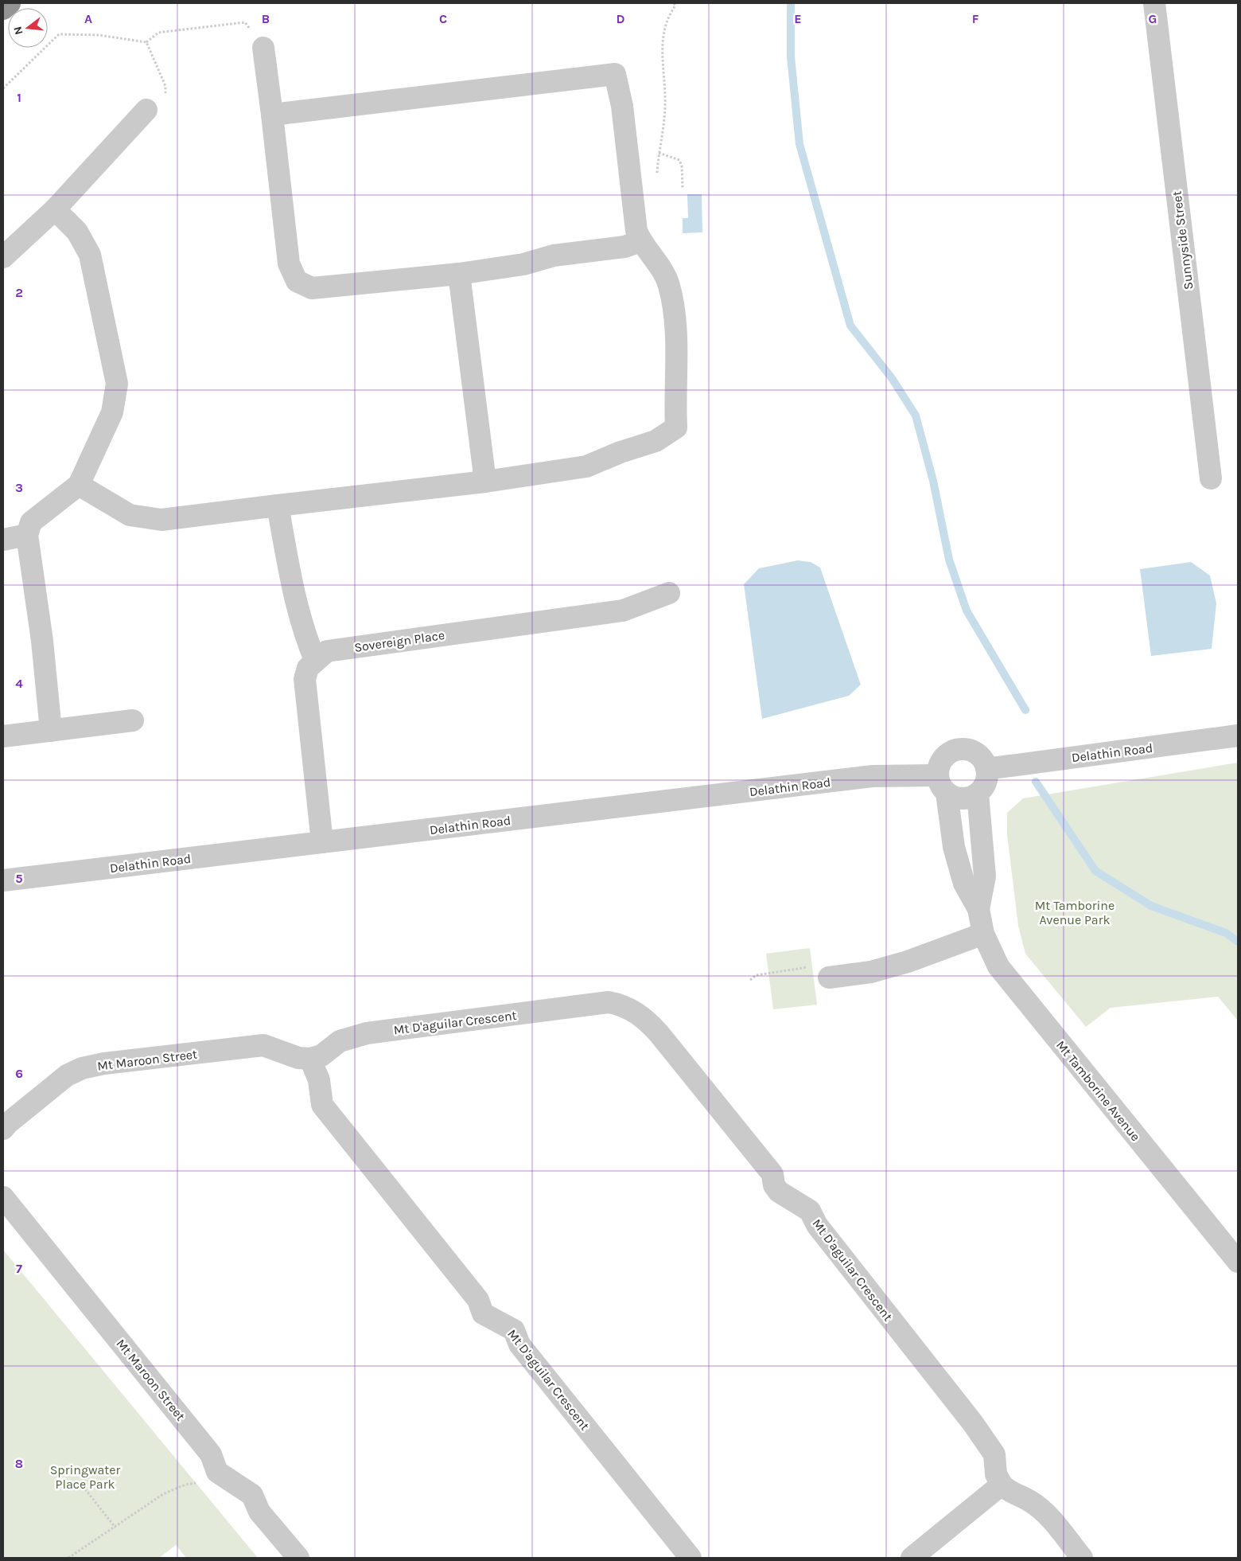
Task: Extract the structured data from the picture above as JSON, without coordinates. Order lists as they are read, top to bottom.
{
  "streets": {
    "street": [
      "Sunnyside Street",
      "Sovereign Place",
      "Delathin Road",
      "Mt D'aguilar Crescent",
      "Mt Maroon Street",
      "Mt Tamborine Avenue"
    ]
  },
  "crossings": [
    ["Mt D'aguilar Crescent", "Mt Maroon Street"]
  ],
  "parks": ["Mt Tamborine Avenue Park", "Springwater Place Park"],
  "north": "left",
  "grid": {
    "columns": [
      "A",
      "B",
      "C",
      "D",
      "E",
      "F",
      "G"
    ],
    "rows": [
      "1",
      "2",
      "3",
      "4",
      "5",
      "6",
      "7",
      "8"
    ]
  }
}
